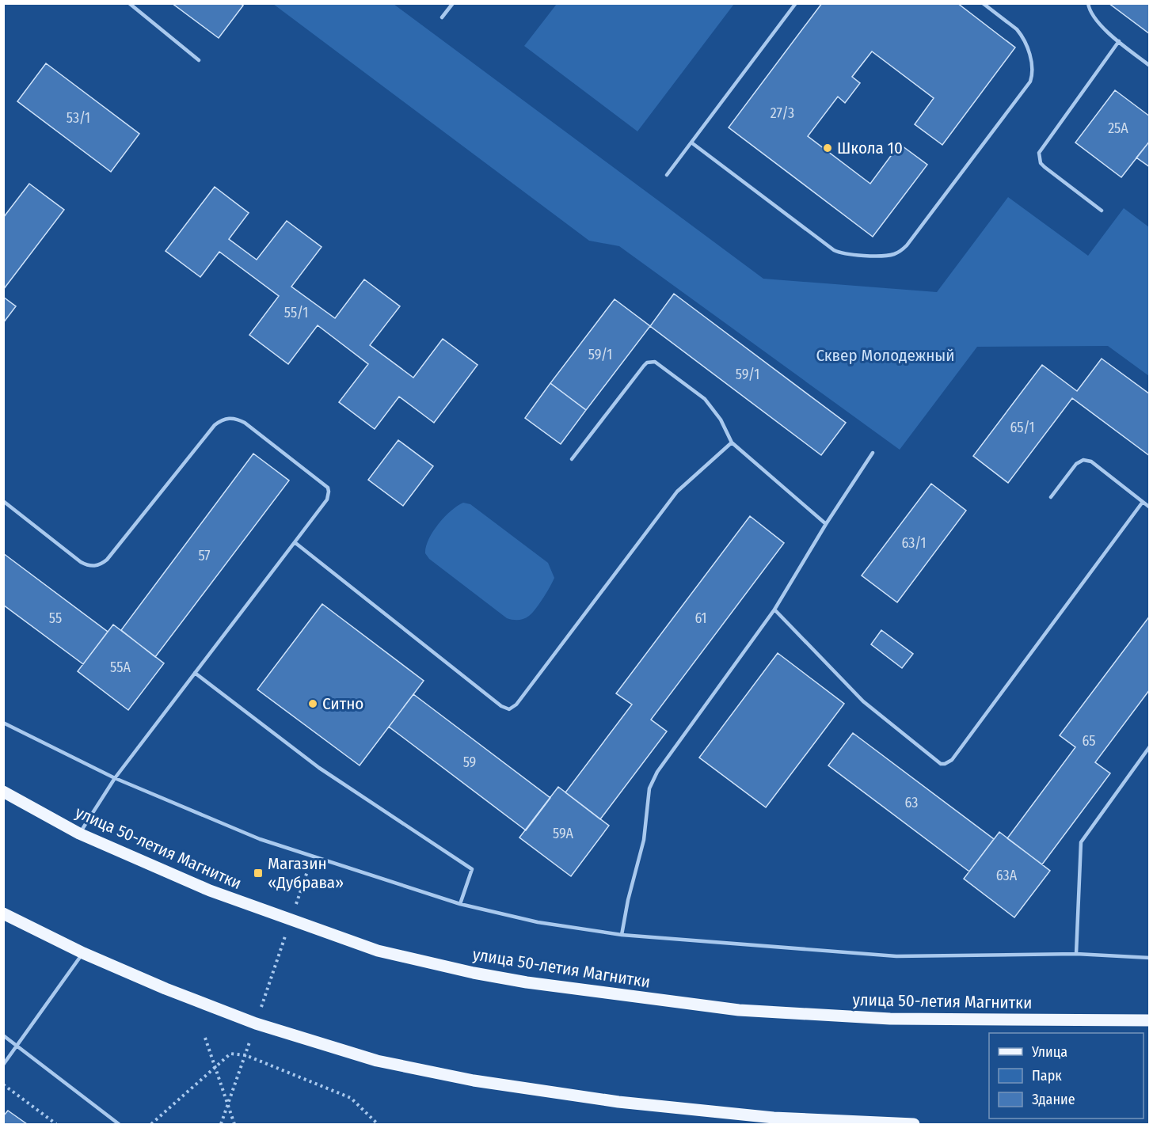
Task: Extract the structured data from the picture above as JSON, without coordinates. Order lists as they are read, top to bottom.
{
  "streets": {
    "main road": ["улица 50-летия Магнитки"]
  },
  "parks": ["Сквер Молодежный"],
  "places": {
    "other": ["Школа 10", "Ситно"],
    "transit": ["Магазин «Дубрава»"]
  },
  "house_numbers": [
    "27/3",
    "53/1",
    "25А",
    "55/1",
    "59/1",
    "59/1",
    "65/1",
    "63/1",
    "57",
    "55",
    "61",
    "55А",
    "65",
    "59",
    "63",
    "59А",
    "63А"
  ],
  "legend": ["Улица", "Парк", "Здание"]
}
